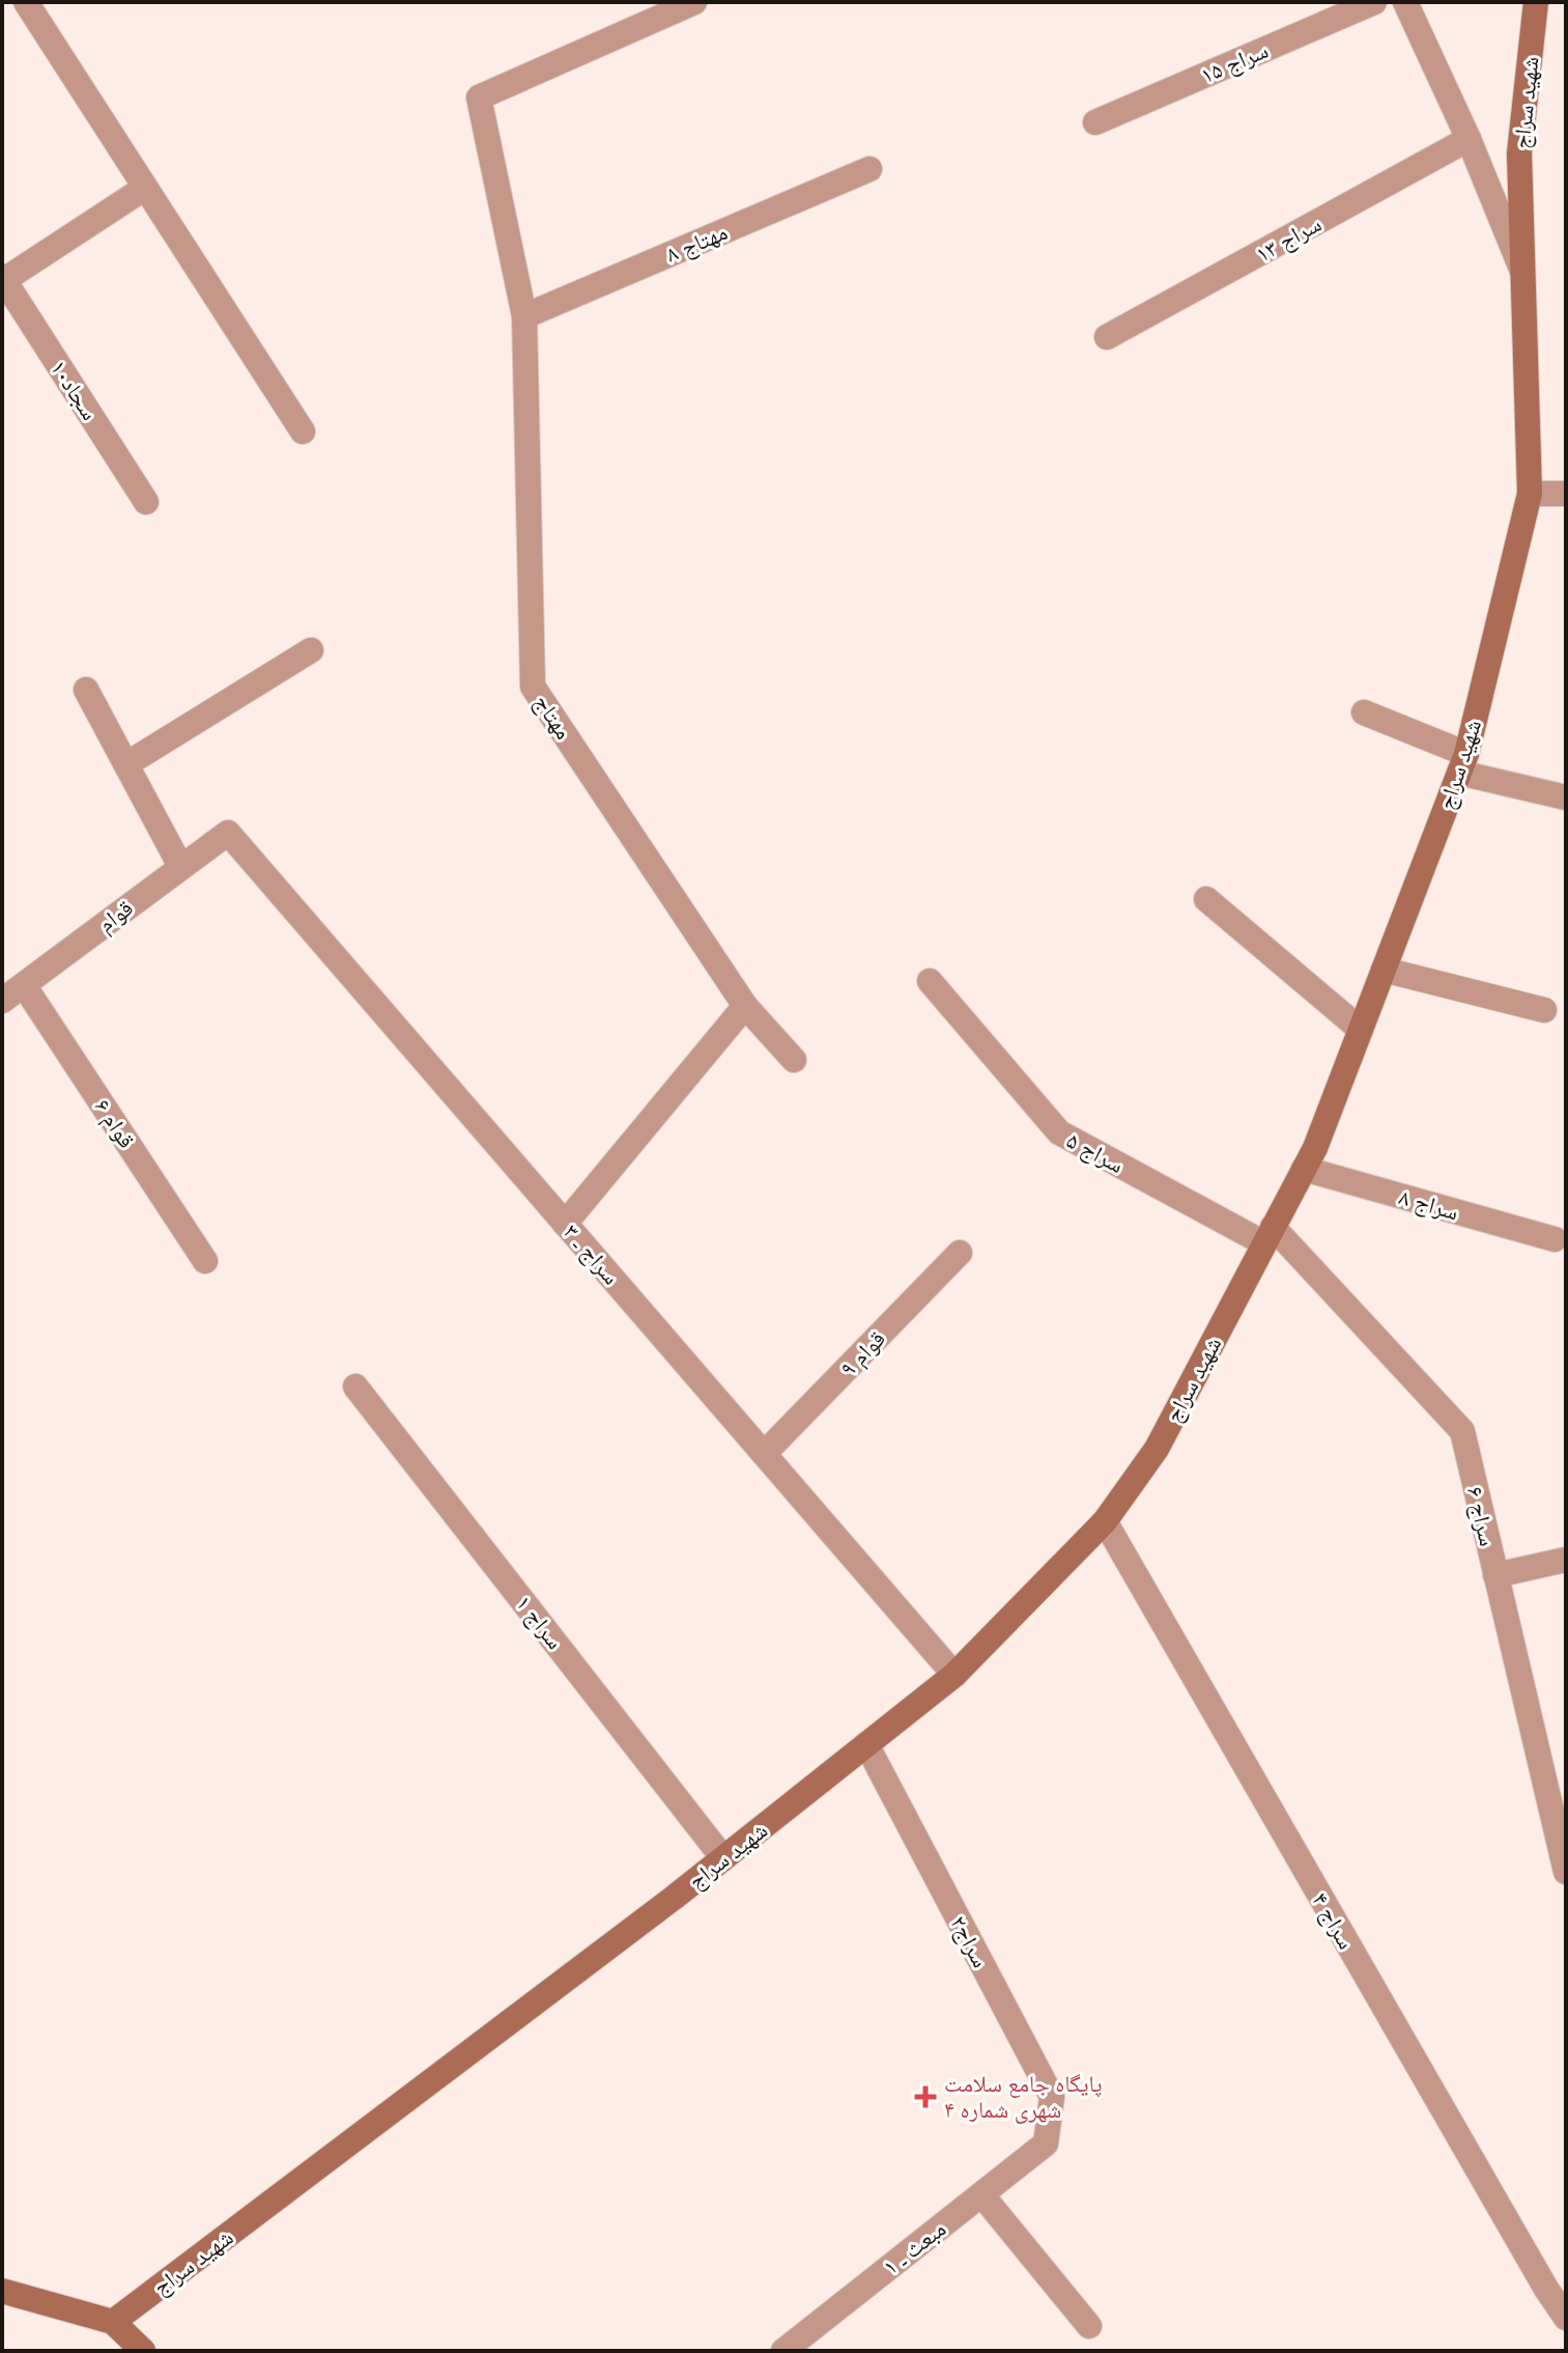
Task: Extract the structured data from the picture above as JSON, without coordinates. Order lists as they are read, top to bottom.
{
  "streets": {
    "street": [
      "سراج ۱۵",
      "شهید سراج",
      "سراج ۱۳",
      "مهتاج ۸",
      "سجاد۱۰",
      "مهتاج",
      "قوام",
      "قوام ۶",
      "سراج ۵",
      "سراج ۸",
      "سراج ـ ۳",
      "قوام ۹",
      "سراج ۶",
      "سراج ۱",
      "سراج ۴",
      "سراج۲",
      "مبعث ـ ۱"
    ]
  },
  "crossings": [
    ["شهید سراج", "سراج ۵"],
    ["شهید سراج", "سراج ۸"],
    ["شهید سراج", "سراج ـ ۳"],
    ["شهید سراج", "سراج ۶"],
    ["شهید سراج", "سراج ۱"],
    ["شهید سراج", "سراج ۴"],
    ["شهید سراج", "سراج۲"],
    ["مهتاج ۸", "مهتاج"],
    ["قوام", "قوام ۶"],
    ["قوام", "سراج ـ ۳"],
    ["سراج ۵", "سراج ۶"],
    ["سراج ـ ۳", "قوام ۹"],
    ["سراج۲", "مبعث ـ ۱"]
  ],
  "places": {
    "health": ["پایگاه جامع سلامت شهری شماره ۴"]
  }
}
